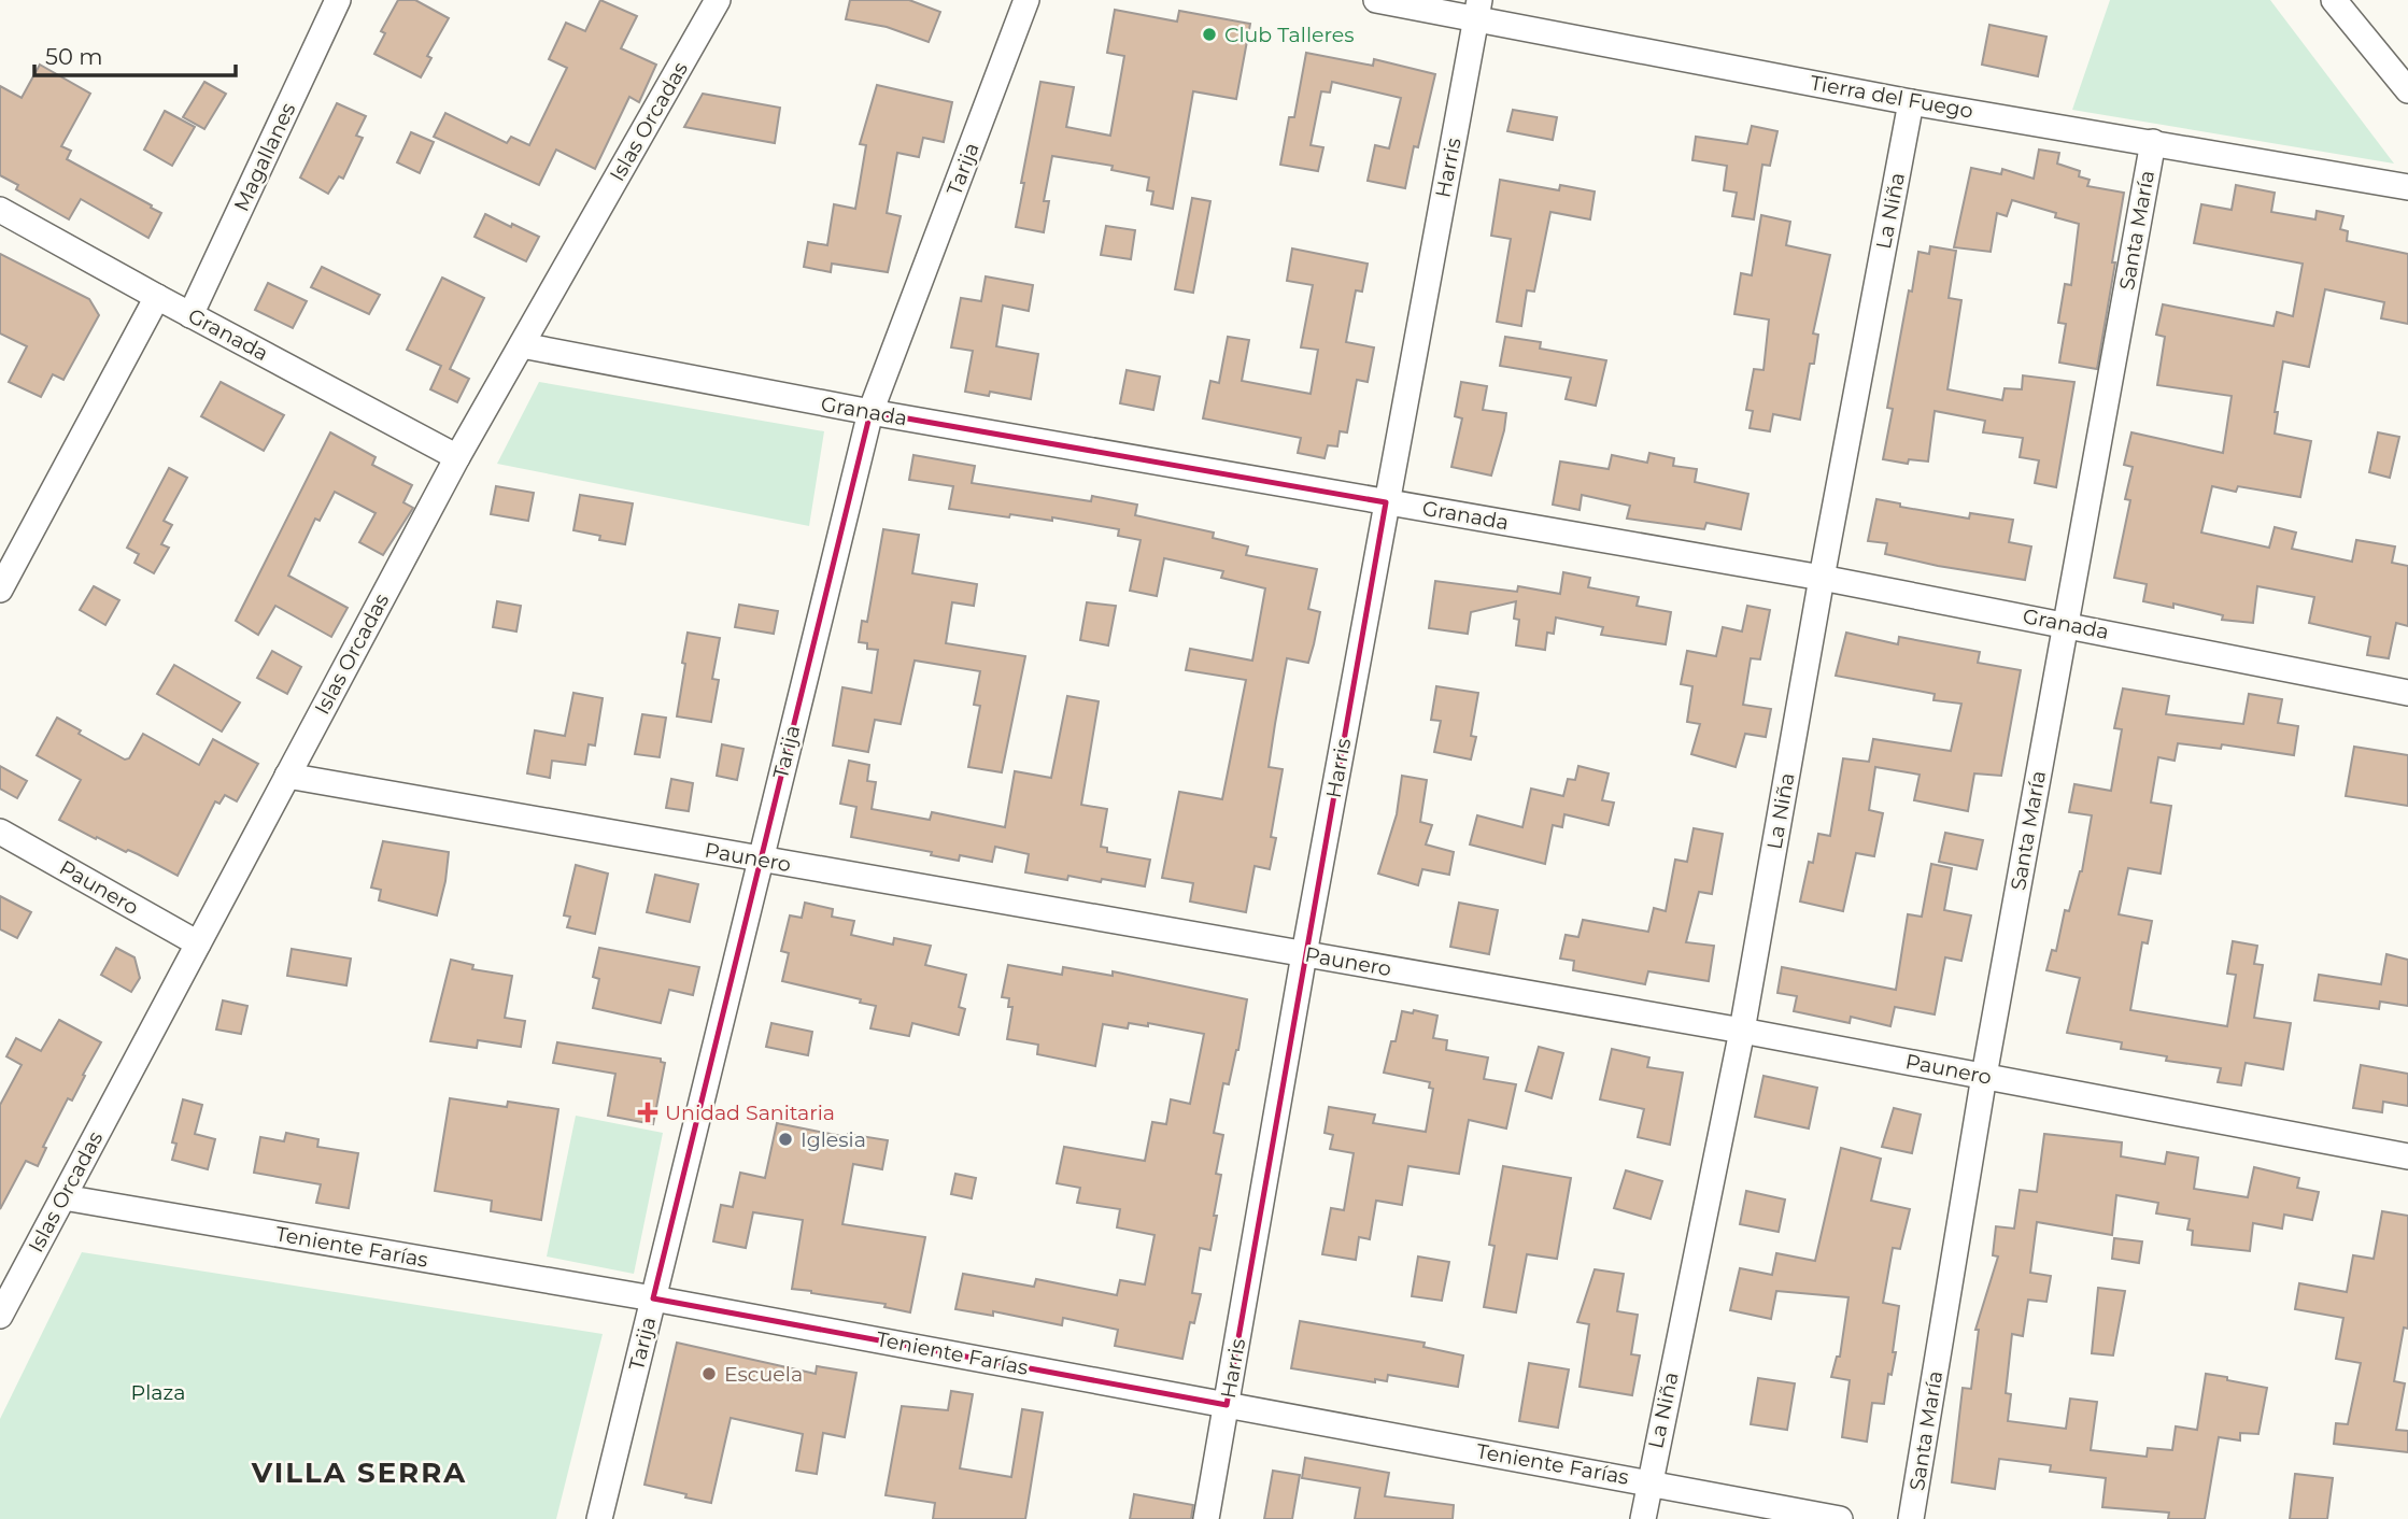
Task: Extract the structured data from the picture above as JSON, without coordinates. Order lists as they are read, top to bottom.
{
  "streets": {
    "street": [
      "Tierra del Fuego",
      "Islas Orcadas",
      "Magallanes",
      "Harris",
      "Tarija",
      "La Niña",
      "Santa María",
      "Granada",
      "Paunero",
      "Teniente Farías"
    ]
  },
  "crossings": [
    ["Tierra del Fuego", "Harris"],
    ["Tierra del Fuego", "La Niña"],
    ["Tierra del Fuego", "Santa María"],
    ["Islas Orcadas", "Granada"],
    ["Islas Orcadas", "Paunero"],
    ["Islas Orcadas", "Teniente Farías"],
    ["Magallanes", "Granada"],
    ["Harris", "Granada"],
    ["Harris", "Paunero"],
    ["Harris", "Teniente Farías"],
    ["Tarija", "Granada"],
    ["Tarija", "Paunero"],
    ["Tarija", "Teniente Farías"],
    ["La Niña", "Granada"],
    ["La Niña", "Paunero"],
    ["La Niña", "Teniente Farías"],
    ["Santa María", "Granada"],
    ["Santa María", "Paunero"]
  ],
  "districts": ["VILLA SERRA"],
  "parks": ["Plaza"],
  "places": {
    "other": ["Club Talleres", "Iglesia", "Escuela"],
    "health": ["Unidad Sanitaria"]
  },
  "scale_bar": "50 m"
}
